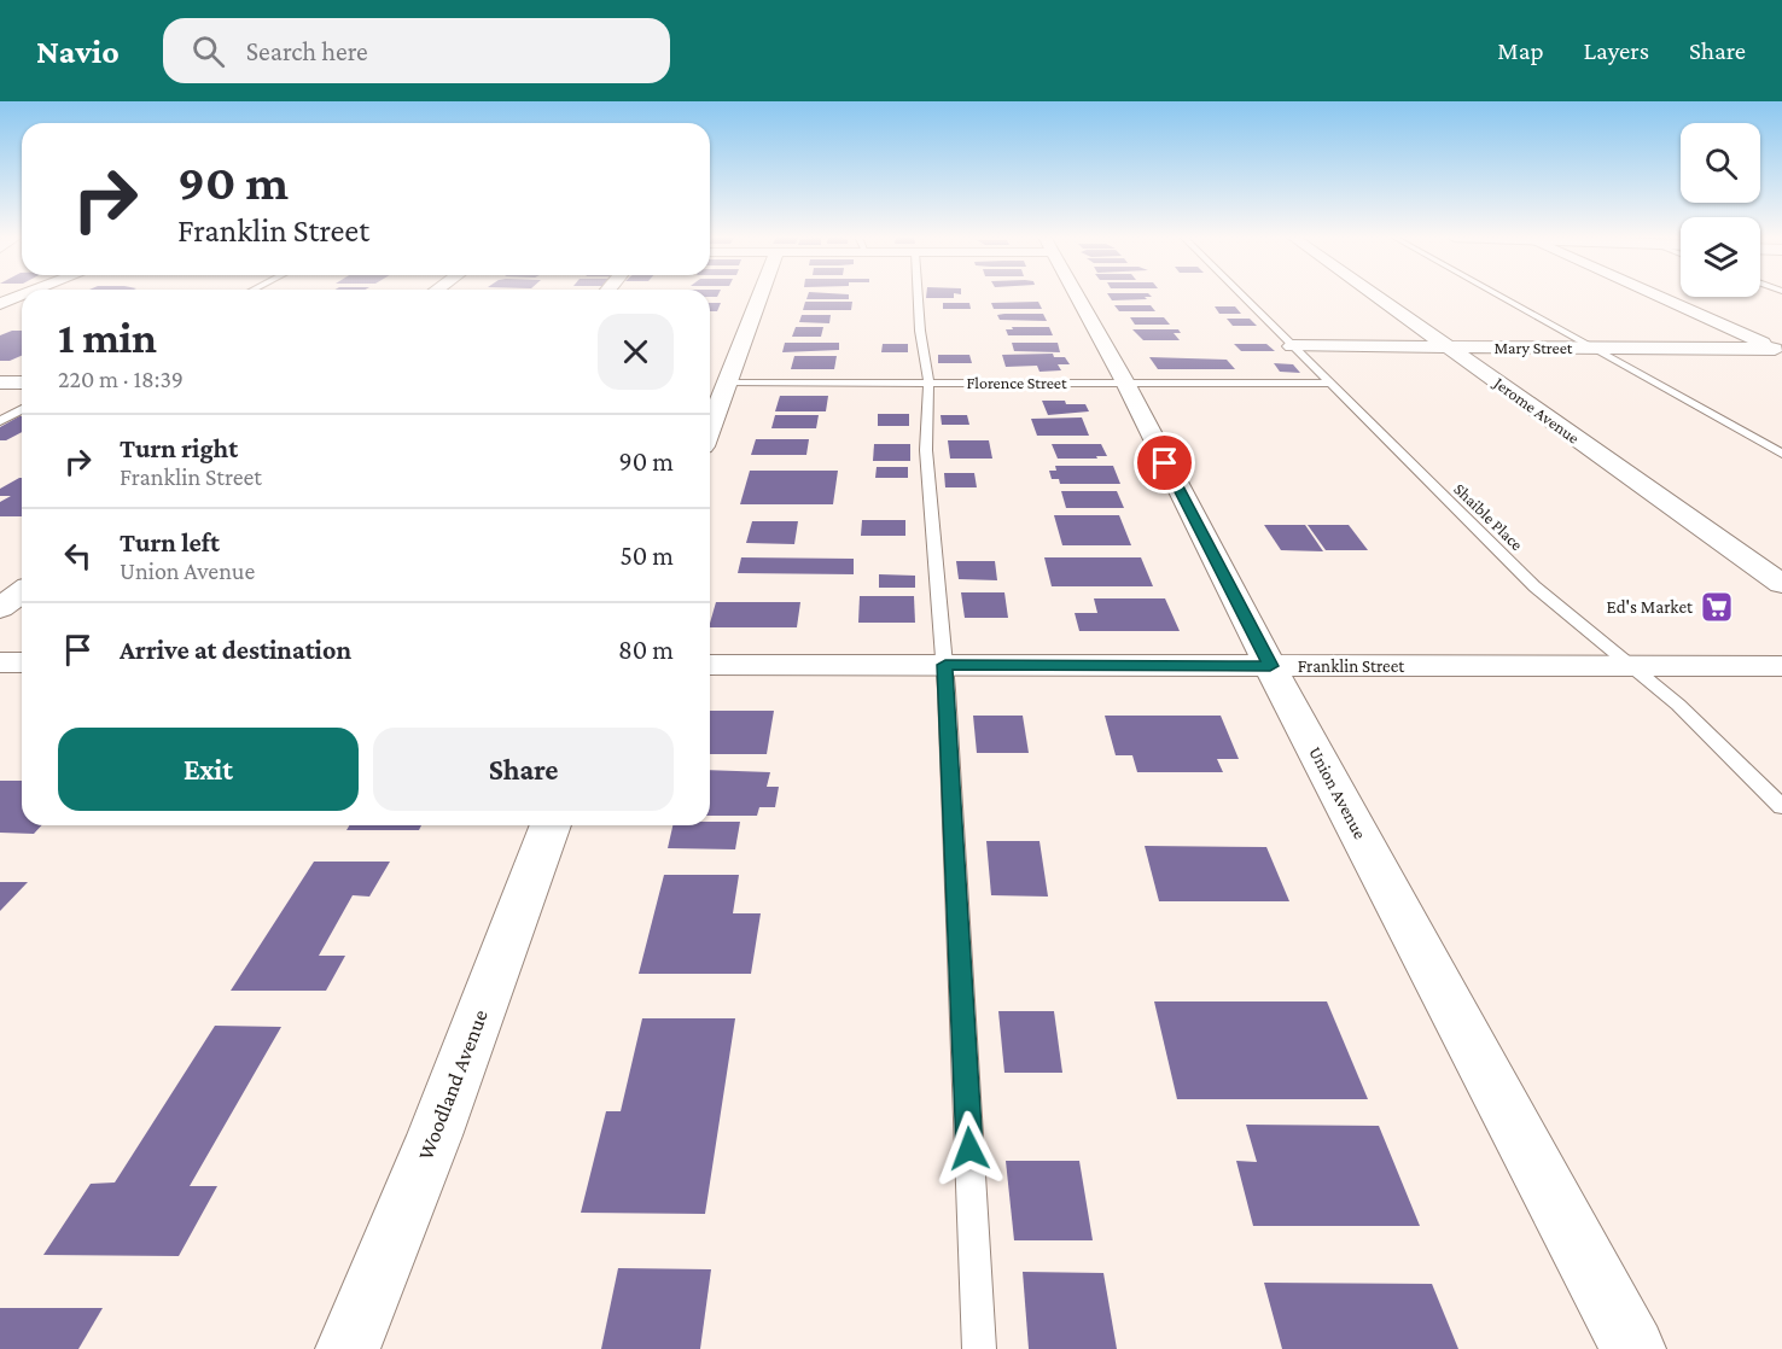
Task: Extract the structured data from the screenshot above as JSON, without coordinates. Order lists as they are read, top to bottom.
{
  "streets": {
    "street": [
      "Mary Street",
      "Florence Street",
      "Jerome Avenue",
      "Franklin Street",
      "Union Avenue",
      "Woodland Avenue"
    ],
    "lane": ["Shaible Place"]
  },
  "crossings": [
    ["Mary Street", "Jerome Avenue"],
    ["Mary Street", "Shaible Place"],
    ["Florence Street", "Shaible Place"],
    ["Florence Street", "Union Avenue"],
    ["Shaible Place", "Franklin Street"],
    ["Franklin Street", "Union Avenue"]
  ],
  "places": {
    "supermarket": ["Ed's Market"]
  },
  "page": {
    "header": "Navio",
    "search": "Search here",
    "nav": ["Map", "Layers", "Share"],
    "turn": ["90 m", "Franklin Street"],
    "heading": ["1 min", "220 m · 18:39"],
    "list": [
      {
        "name": "Turn right",
        "note": "Franklin Street",
        "value": "90 m"
      },
      {
        "name": "Turn left",
        "note": "Union Avenue",
        "value": "50 m"
      },
      {
        "name": "Arrive at destination",
        "value": "80 m"
      }
    ],
    "buttons": ["Exit", "Share"]
  }
}
